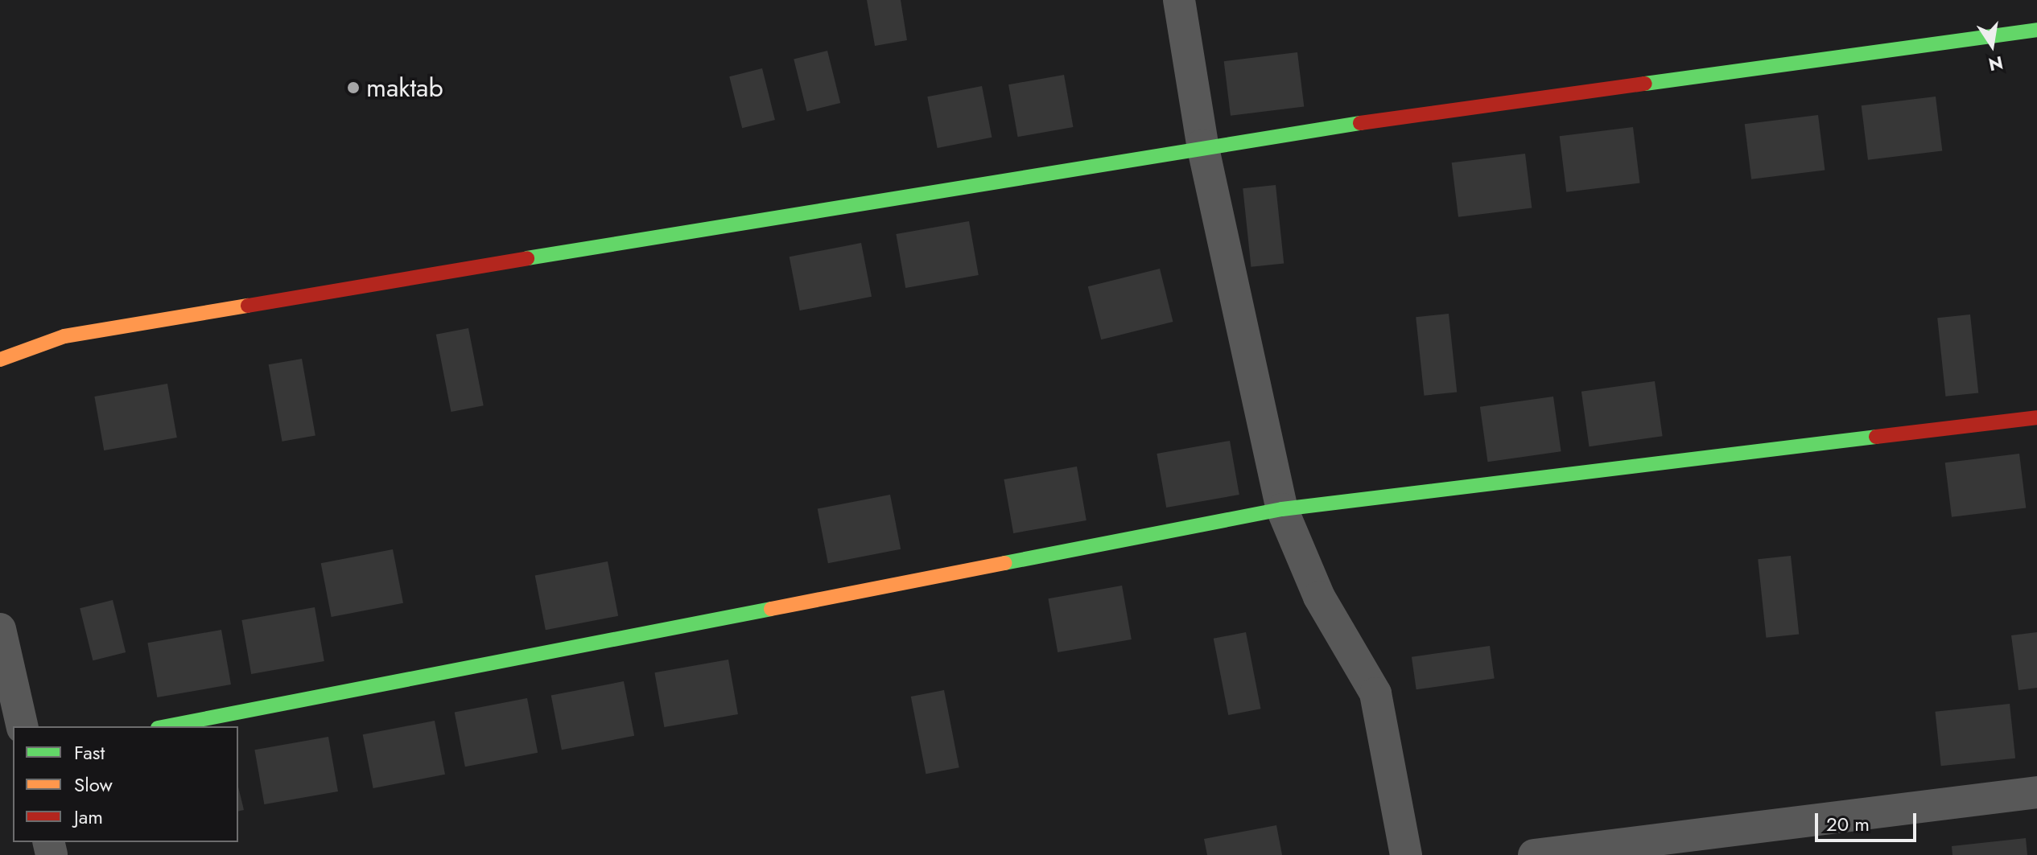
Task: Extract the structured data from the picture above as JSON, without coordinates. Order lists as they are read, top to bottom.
{
  "places": ["maktab"],
  "legend": ["Fast", "Slow", "Jam"],
  "scale_bar": "20 m",
  "north": "bottom"
}
